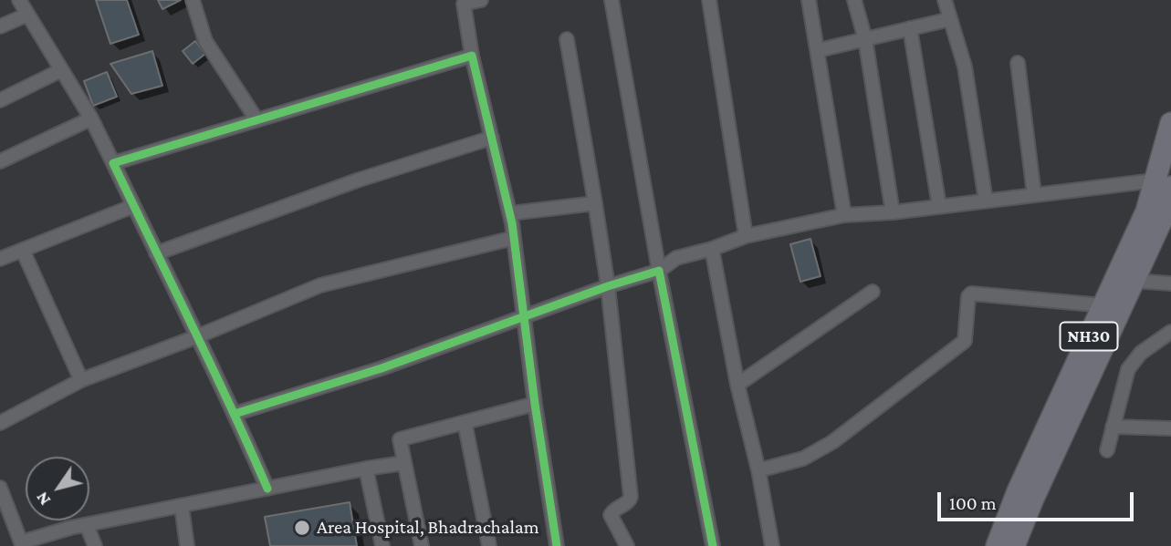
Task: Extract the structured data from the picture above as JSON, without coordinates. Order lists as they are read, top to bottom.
{
  "streets": {
    "highway": ["NH30"]
  },
  "places": ["Area Hospital, Bhadrachalam"],
  "scale_bar": "100 m",
  "north": "bottom left"
}
